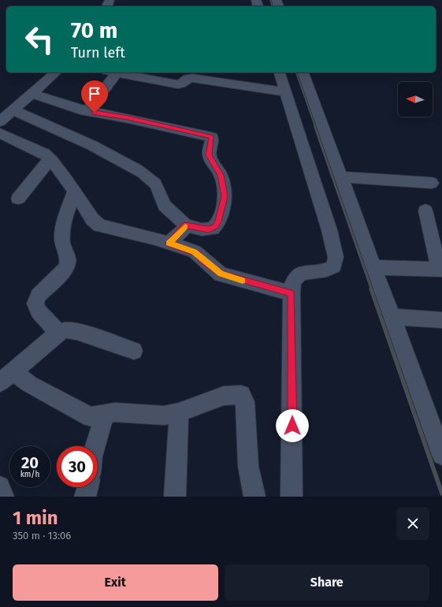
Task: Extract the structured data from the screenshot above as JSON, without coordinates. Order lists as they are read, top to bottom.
{
  "north": "left",
  "page": {
    "turn": ["70 m", "Turn left"],
    "speed": "20 km/h",
    "limit": "30",
    "heading": ["1 min", "350 m · 13:06"],
    "buttons": ["Exit", "Share"]
  }
}
